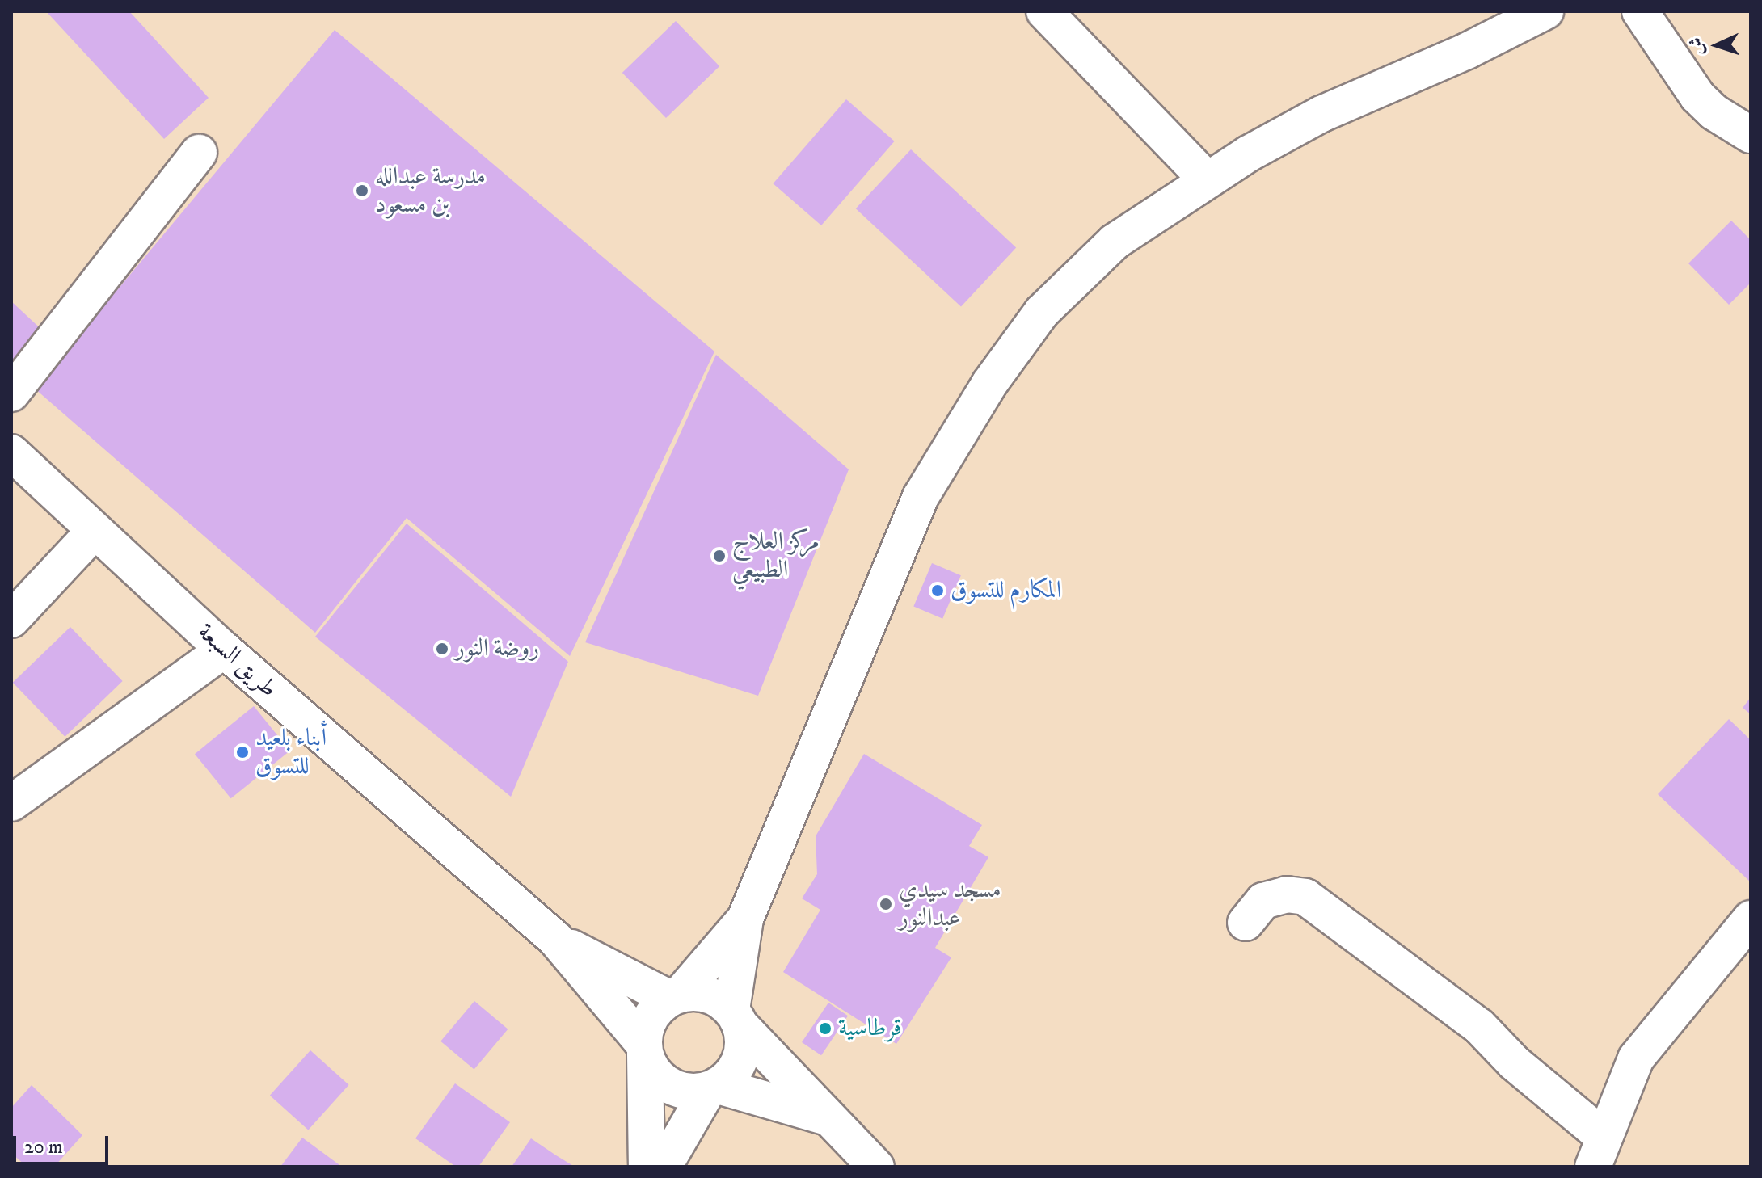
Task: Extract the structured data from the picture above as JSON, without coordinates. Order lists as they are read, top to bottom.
{
  "streets": {
    "street": ["طريق السبعة"]
  },
  "places": [
    "مدرسة عبدالله بن مسعود",
    "مركز العلاج الطبيعي",
    "المكارم للتسوق",
    "روضة النور",
    "أبناء بلعيد للتسوق",
    "مسجد سيدي عبدالنور",
    "قرطاسية"
  ],
  "scale_bar": "20 m",
  "north": "left"
}
